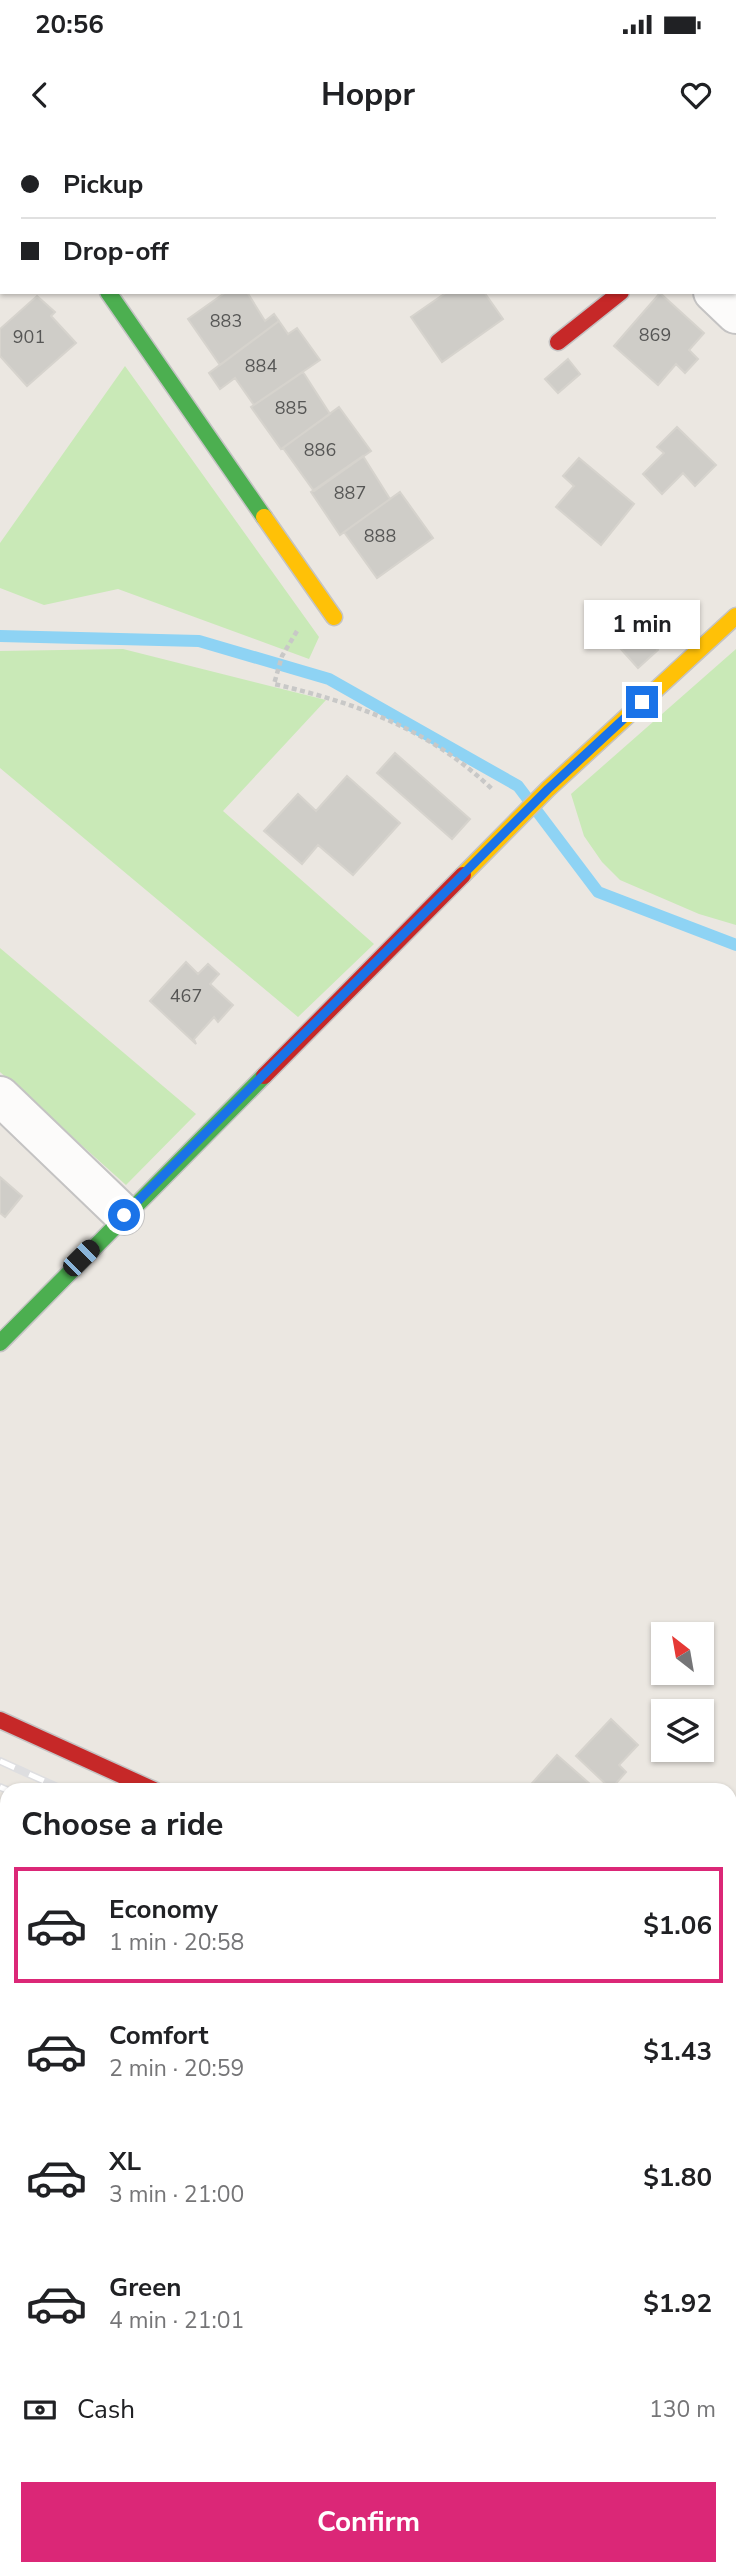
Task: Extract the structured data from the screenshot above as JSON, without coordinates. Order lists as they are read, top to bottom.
{
  "house_numbers": [
    "883",
    "869",
    "901",
    "884",
    "885",
    "886",
    "887",
    "888",
    "467"
  ],
  "north": "top left",
  "page": {
    "status": "20:56",
    "header": "Hoppr",
    "banner": ["Pickup", "Drop-off"],
    "bubble": "1 min",
    "heading": "Choose a ride",
    "list": [
      {
        "name": "Economy",
        "note": "1 min · 20:58",
        "value": "$1.06"
      },
      {
        "name": "Comfort",
        "note": "2 min · 20:59",
        "value": "$1.43"
      },
      {
        "name": "XL",
        "note": "3 min · 21:00",
        "value": "$1.80"
      },
      {
        "name": "Green",
        "note": "4 min · 21:01",
        "value": "$1.92"
      }
    ],
    "pay": ["Cash", "130 m"],
    "buttons": "Confirm"
  }
}
